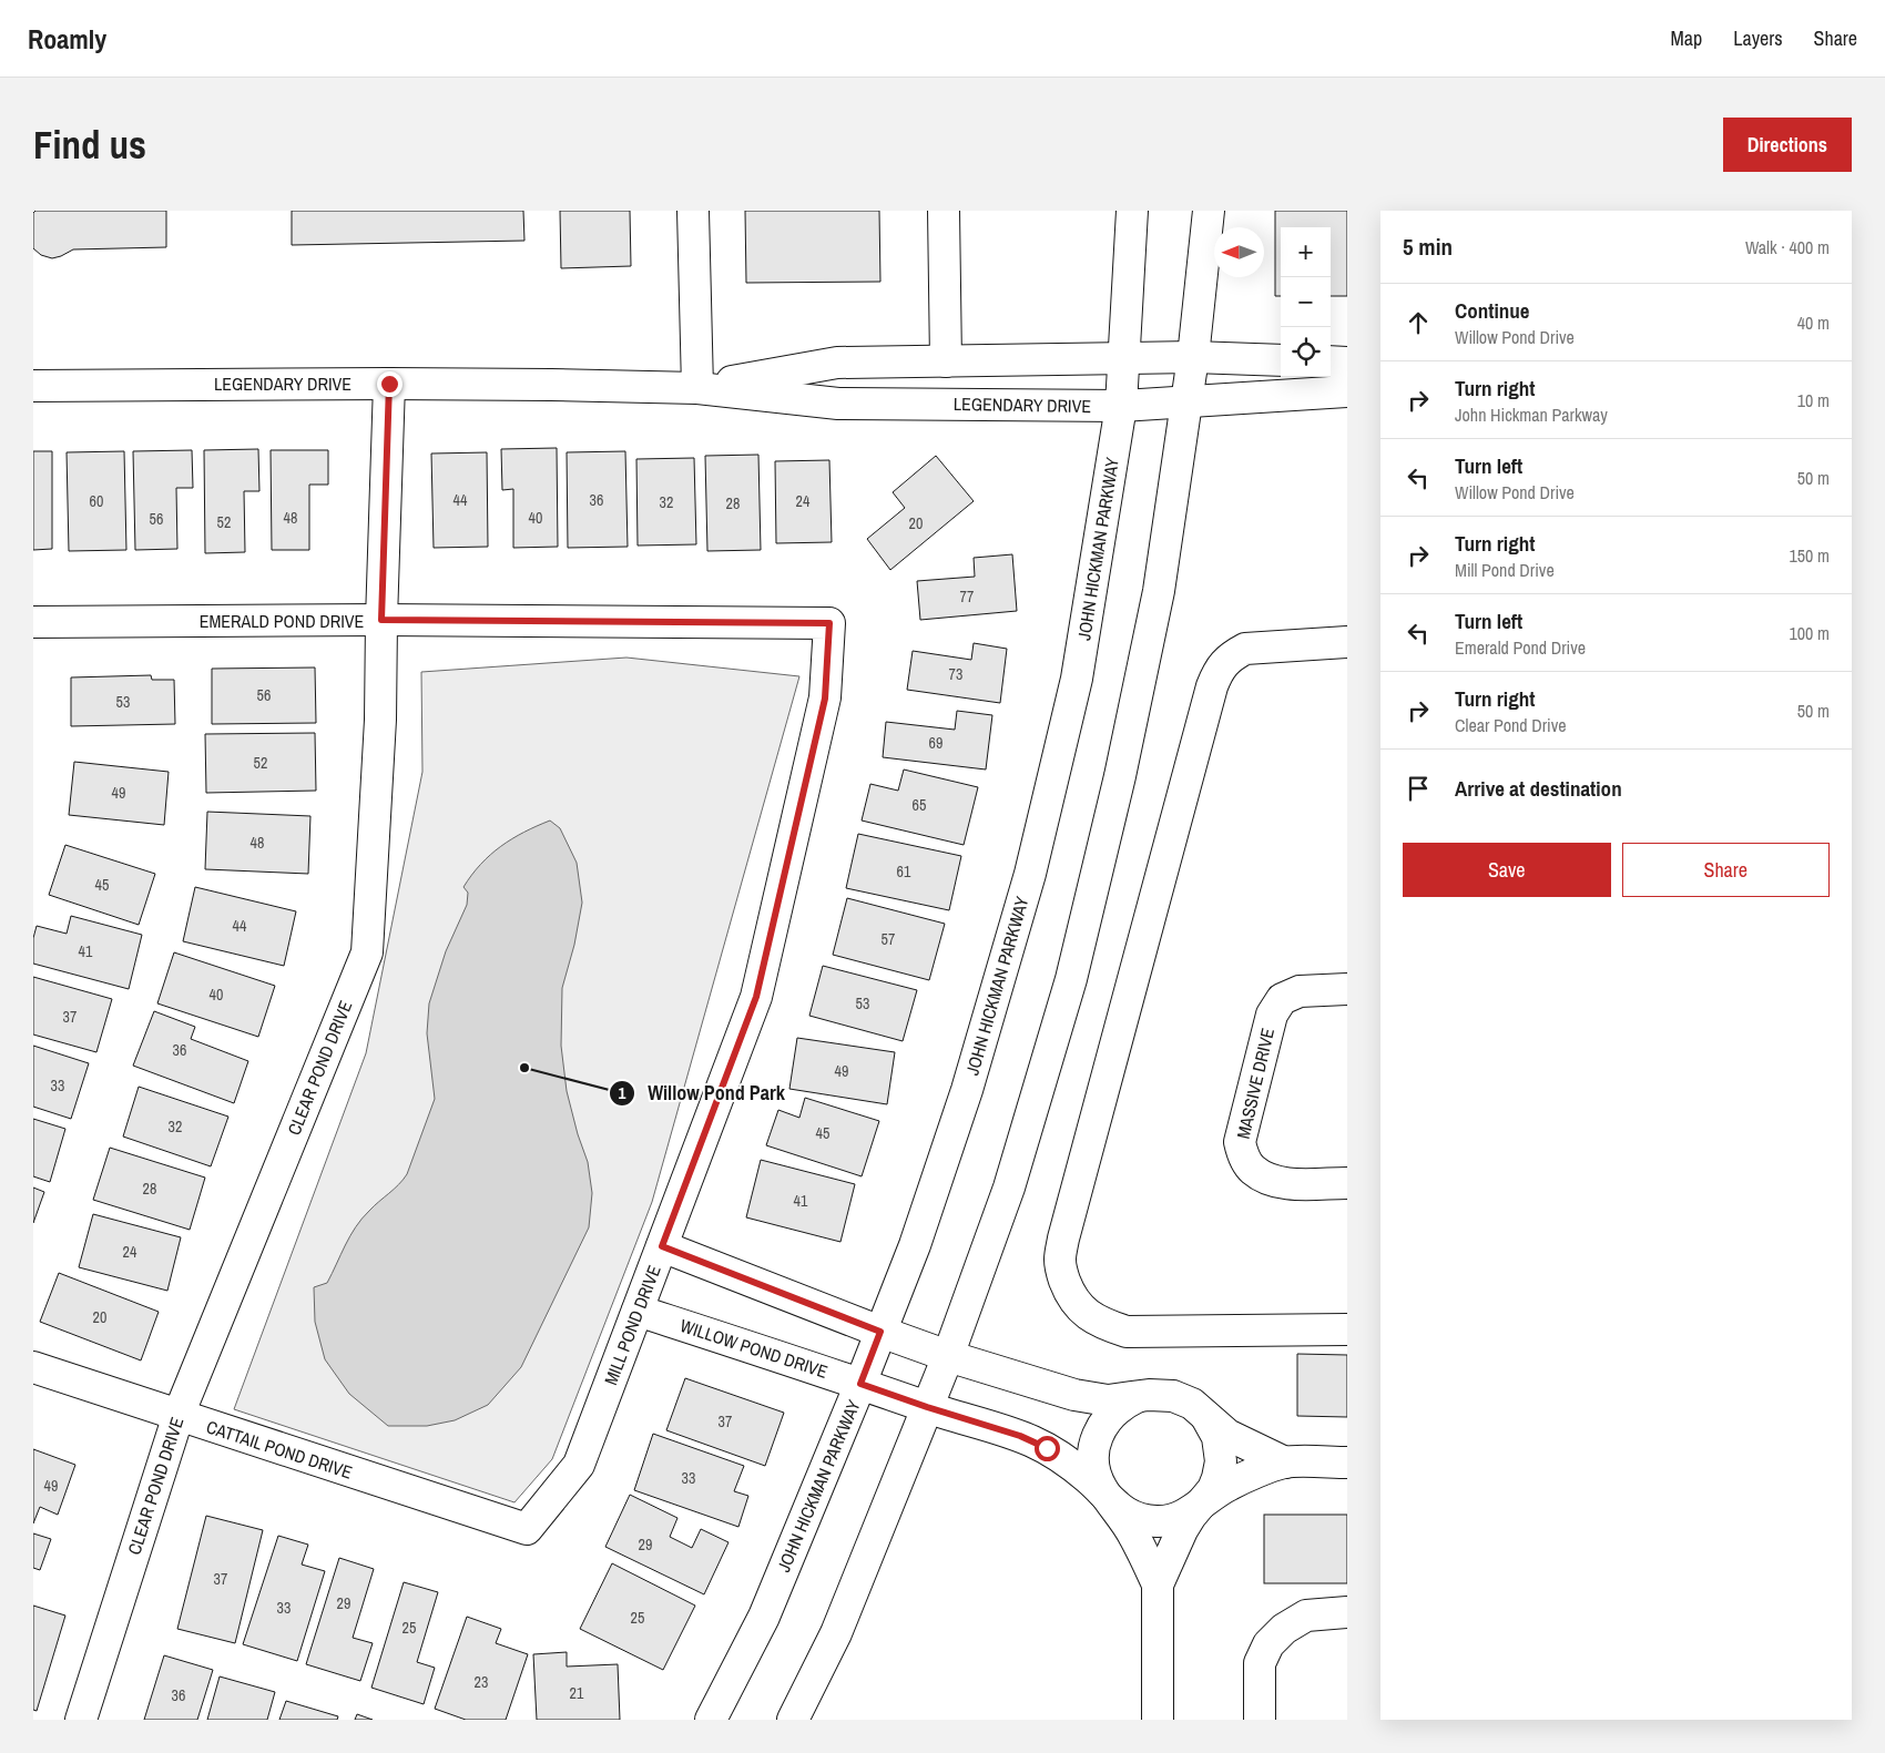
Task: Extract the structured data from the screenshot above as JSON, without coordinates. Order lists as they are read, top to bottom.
{
  "streets": {
    "street": [
      "LEGENDARY DRIVE",
      "JOHN HICKMAN PARKWAY",
      "EMERALD POND DRIVE",
      "CLEAR POND DRIVE",
      "MASSIVE DRIVE",
      "MILL POND DRIVE",
      "WILLOW POND DRIVE",
      "CATTAIL POND DRIVE"
    ]
  },
  "crossings": [
    ["LEGENDARY DRIVE", "JOHN HICKMAN PARKWAY"],
    ["LEGENDARY DRIVE", "CLEAR POND DRIVE"],
    ["JOHN HICKMAN PARKWAY", "WILLOW POND DRIVE"],
    ["EMERALD POND DRIVE", "CLEAR POND DRIVE"],
    ["EMERALD POND DRIVE", "MILL POND DRIVE"],
    ["CLEAR POND DRIVE", "CATTAIL POND DRIVE"],
    ["MILL POND DRIVE", "WILLOW POND DRIVE"],
    ["MILL POND DRIVE", "CATTAIL POND DRIVE"]
  ],
  "places": ["Willow Pond Park"],
  "house_numbers": [
    "44",
    "36",
    "60",
    "24",
    "32",
    "28",
    "48",
    "40",
    "56",
    "52",
    "20",
    "77",
    "73",
    "56",
    "53",
    "69",
    "52",
    "49",
    "65",
    "48",
    "61",
    "45",
    "44",
    "57",
    "41",
    "40",
    "53",
    "37",
    "36",
    "49",
    "33",
    "32",
    "45",
    "28",
    "41",
    "24",
    "20",
    "37",
    "33",
    "49",
    "29",
    "37",
    "29",
    "33",
    "25",
    "25",
    "23",
    "21",
    "36"
  ],
  "north": "left",
  "page": {
    "header": "Roamly",
    "nav": ["Map", "Layers", "Share"],
    "buttons": [
      "Directions",
      ["Save", "Share"]
    ],
    "title": "Find us",
    "heading": ["5 min", "Walk · 400 m"],
    "map_buttons": ["+", "−"],
    "list": [
      ["Continue", "Willow Pond Drive", "40 m"],
      ["Turn right", "John Hickman Parkway", "10 m"],
      ["Turn left", "Willow Pond Drive", "50 m"],
      ["Turn right", "Mill Pond Drive", "150 m"],
      ["Turn left", "Emerald Pond Drive", "100 m"],
      ["Turn right", "Clear Pond Drive", "50 m"],
      "Arrive at destination"
    ]
  }
}
